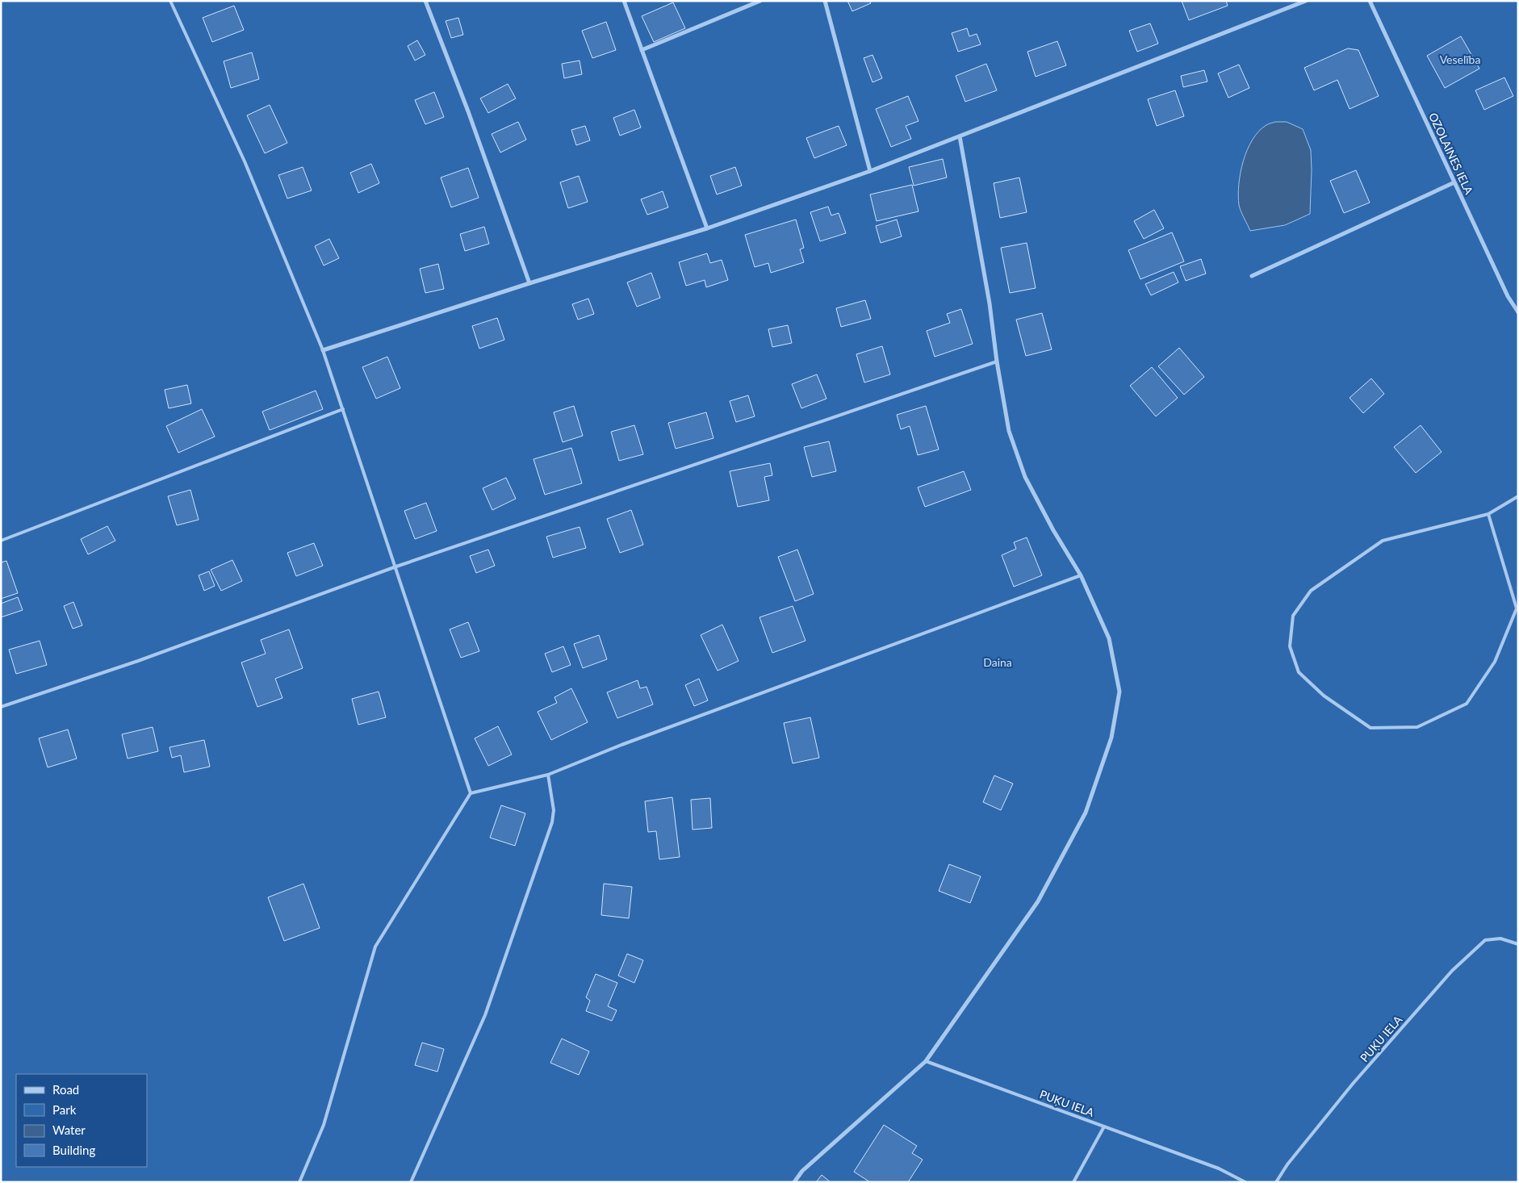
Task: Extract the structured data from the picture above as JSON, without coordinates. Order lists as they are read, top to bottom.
{
  "streets": {
    "street": ["OZOLAINES IELA"],
    "lane": ["PUĶU IELA"]
  },
  "parks": ["Veselība", "Daina"],
  "legend": [
    "Road",
    "Park",
    "Water",
    "Building"
  ]
}
